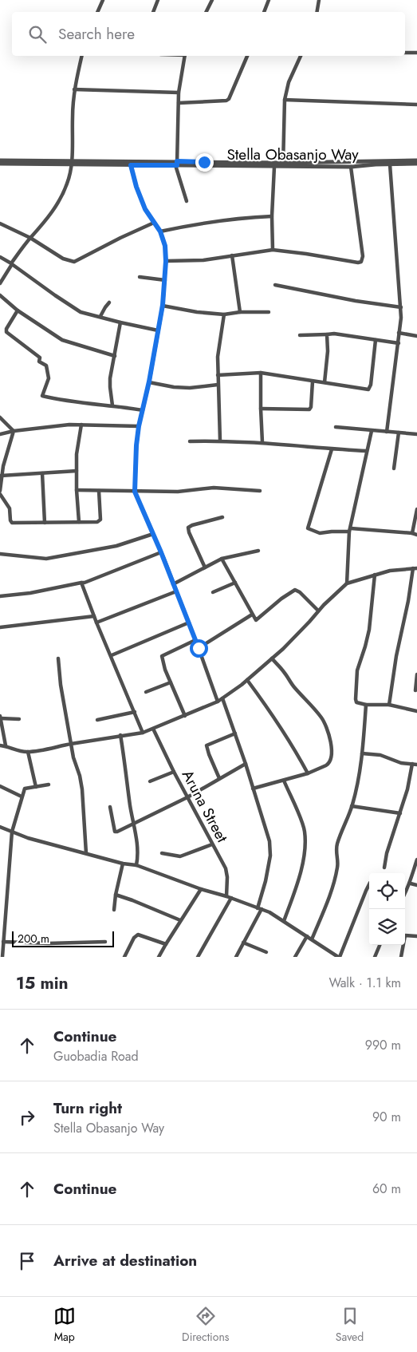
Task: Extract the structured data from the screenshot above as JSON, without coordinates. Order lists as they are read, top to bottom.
{
  "streets": {
    "street": ["Stella Obasanjo Way", "Aruna Street"]
  },
  "scale_bar": "200 m",
  "page": {
    "search": "Search here",
    "scale": "200 m",
    "heading": ["15 min", "Walk · 1.1 km"],
    "list": [
      ["Continue", "Guobadia Road", "990 m"],
      ["Turn right", "Stella Obasanjo Way", "90 m"],
      ["Continue", "60 m"],
      "Arrive at destination"
    ],
    "nav": ["Map", "Directions", "Saved"]
  }
}
